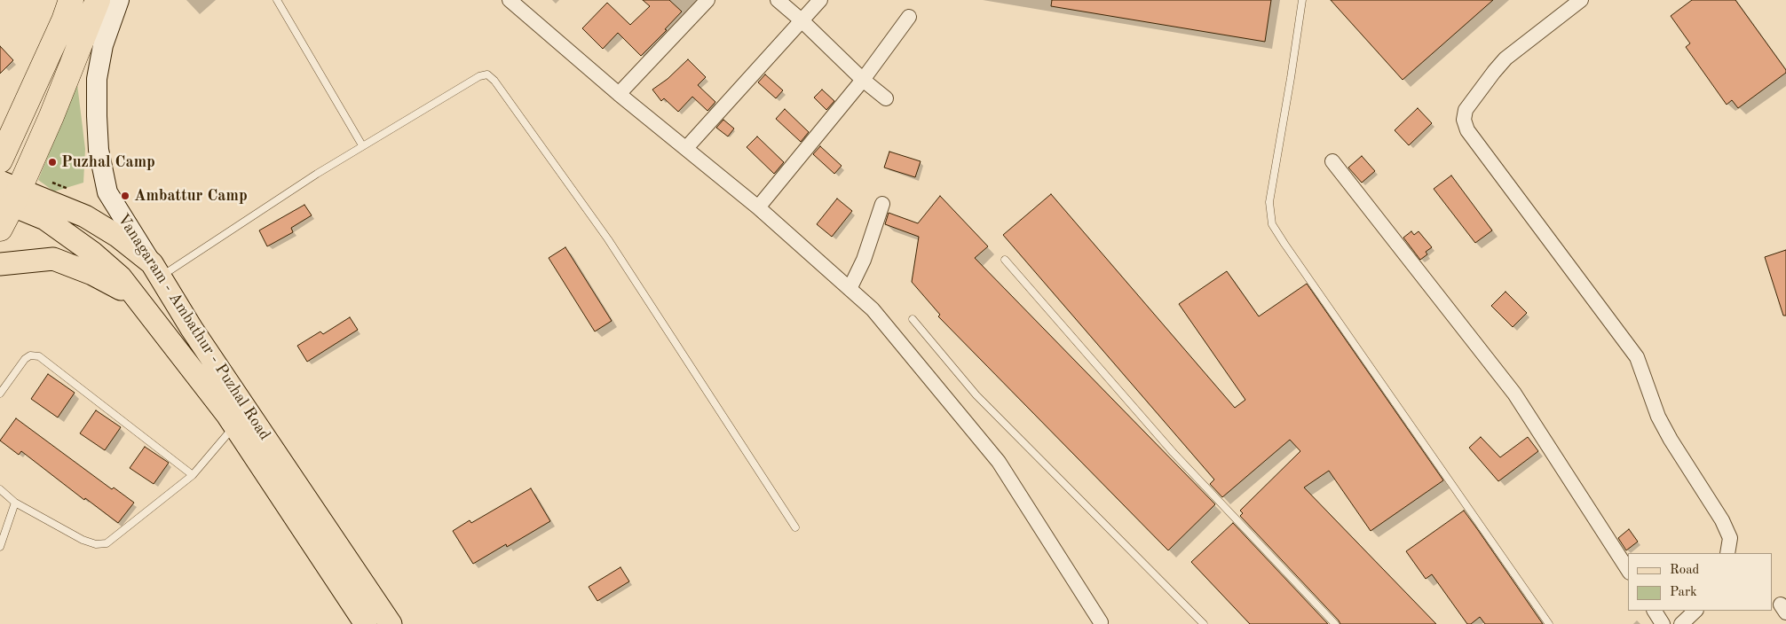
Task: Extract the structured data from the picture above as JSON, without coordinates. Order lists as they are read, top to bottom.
{
  "streets": {
    "main road": ["Vanagaram - Ambathur - Puzhal Road"]
  },
  "places": ["Puzhal Camp", "Ambattur Camp"],
  "legend": ["Road", "Park"]
}
